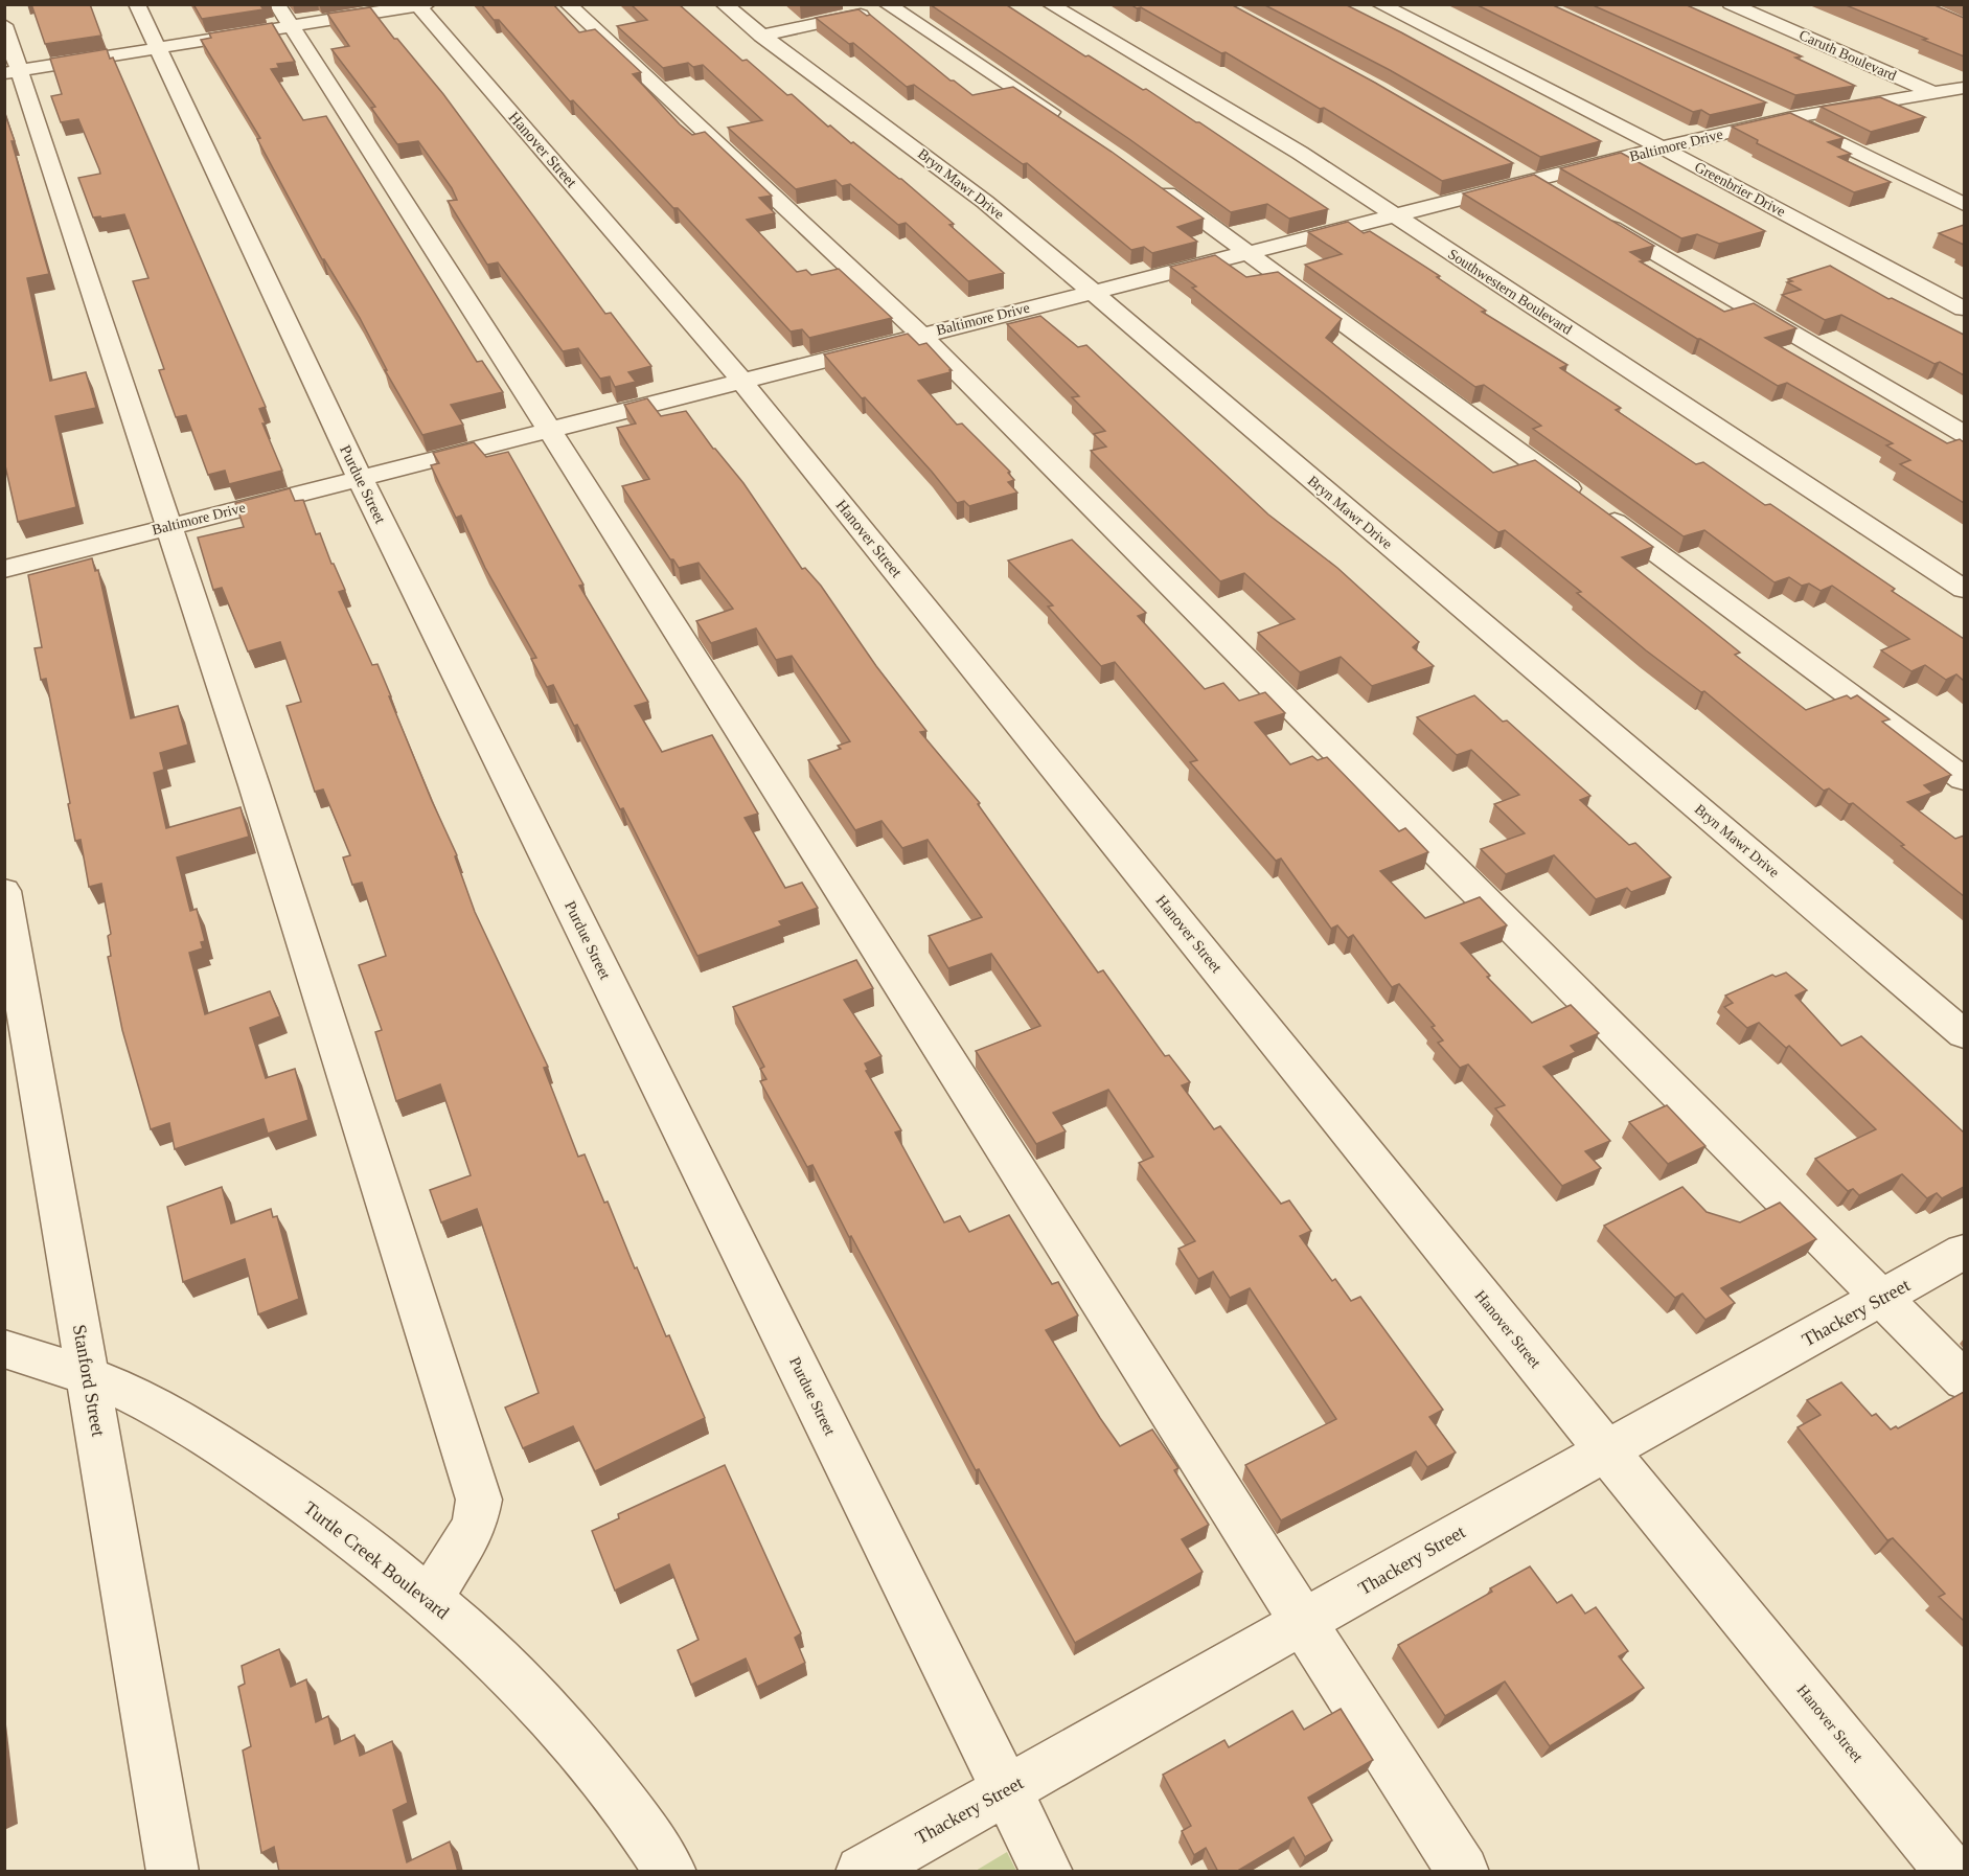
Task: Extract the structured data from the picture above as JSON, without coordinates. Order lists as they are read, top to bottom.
{
  "streets": {
    "street": [
      "Caruth Boulevard",
      "Baltimore Drive",
      "Hanover Street",
      "Bryn Mawr Drive",
      "Greenbrier Drive",
      "Southwestern Boulevard",
      "Purdue Street",
      "Thackery Street",
      "Stanford Street",
      "Turtle Creek Boulevard"
    ]
  },
  "crossings": [
    ["Caruth Boulevard", "Baltimore Drive"],
    ["Baltimore Drive", "Hanover Street"],
    ["Baltimore Drive", "Bryn Mawr Drive"],
    ["Baltimore Drive", "Greenbrier Drive"],
    ["Baltimore Drive", "Southwestern Boulevard"],
    ["Baltimore Drive", "Purdue Street"],
    ["Hanover Street", "Thackery Street"],
    ["Purdue Street", "Thackery Street"],
    ["Stanford Street", "Turtle Creek Boulevard"]
  ]
}
